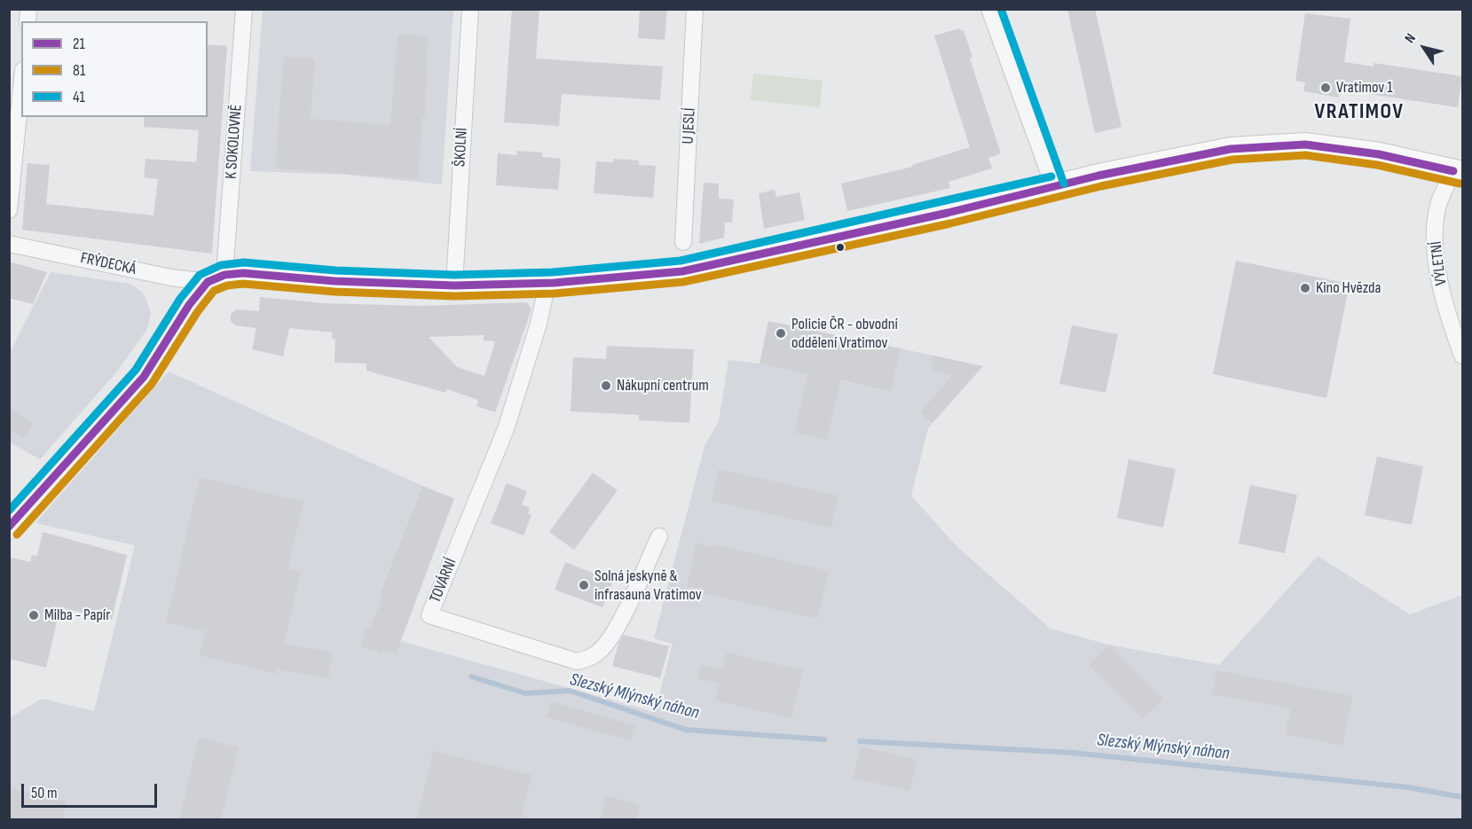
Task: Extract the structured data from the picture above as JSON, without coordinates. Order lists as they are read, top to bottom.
{
  "streets": {
    "main road": ["FRÝDECKÁ"],
    "street": [
      "U JESLÍ",
      "K SOKOLOVNĚ",
      "ŠKOLNÍ",
      "VÝLETNÍ",
      "TOVÁRNÍ"
    ]
  },
  "crossings": [
    ["K SOKOLOVNĚ", "FRÝDECKÁ"],
    ["ŠKOLNÍ", "FRÝDECKÁ"],
    ["VÝLETNÍ", "FRÝDECKÁ"],
    ["FRÝDECKÁ", "TOVÁRNÍ"]
  ],
  "districts": ["VRATIMOV"],
  "water": ["Slezský Mlýnský náhon"],
  "places": [
    "Vratimov 1",
    "Kino Hvězda",
    "Policie ČR - obvodní oddělení Vratimov",
    "Nákupní centrum",
    "Solná jeskyně & infrasauna Vratimov",
    "Milba - Papír"
  ],
  "lines": ["transit line 41", "transit line 21", "transit line 81"],
  "legend": ["21", "81", "41"],
  "scale_bar": "50 m",
  "north": "top left"
}
